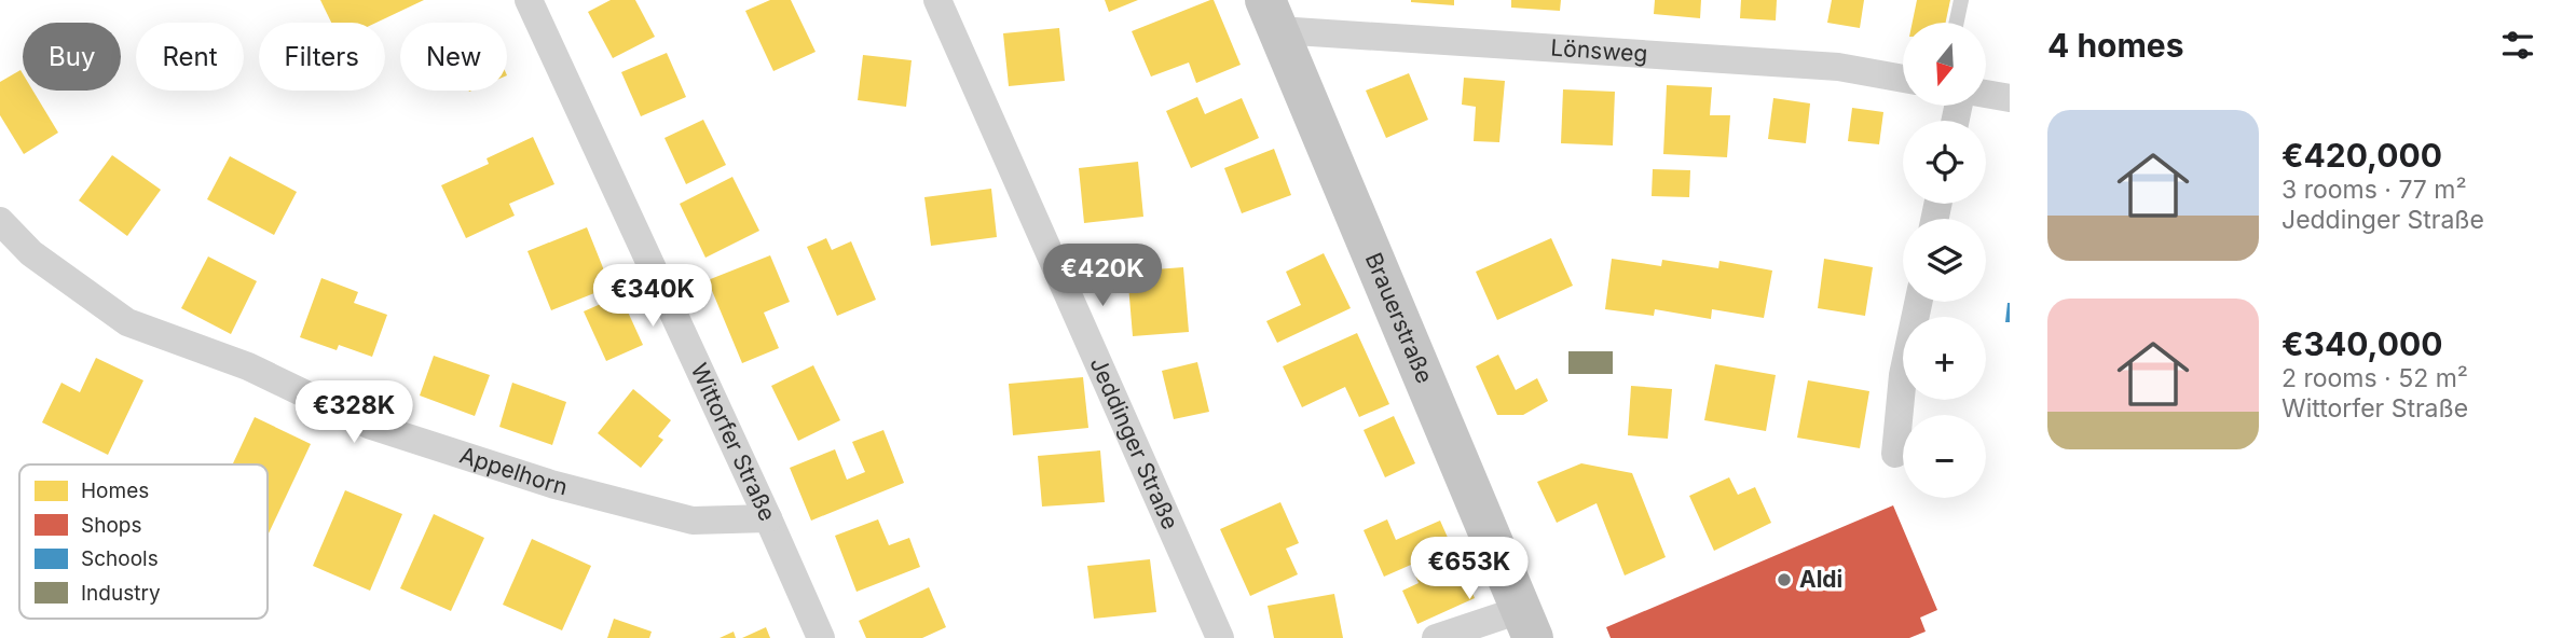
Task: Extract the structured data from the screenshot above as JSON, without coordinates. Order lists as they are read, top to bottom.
{
  "streets": {
    "main road": ["Brauerstraße"],
    "street": [
      "Lönsweg",
      "Wittorfer Straße",
      "Jeddinger Straße",
      "Appelhorn"
    ]
  },
  "crossings": [
    ["Lönsweg", "Brauerstraße"],
    ["Wittorfer Straße", "Appelhorn"]
  ],
  "places": ["Aldi"],
  "legend": [
    "Homes",
    "Shops",
    "Schools",
    "Industry"
  ],
  "north": "bottom",
  "page": {
    "heading": "4 homes",
    "map_buttons": ["+", "−"],
    "chip": [
      "Buy",
      "Rent",
      "Filters",
      "New"
    ],
    "list": [
      {
        "name": "€420,000",
        "note": "3 rooms · 77 m² · Jeddinger Straße"
      },
      {
        "name": "€340,000",
        "note": "2 rooms · 52 m² · Wittorfer Straße"
      }
    ],
    "price": [
      "€420K",
      "€340K",
      "€328K",
      "€653K"
    ]
  }
}
